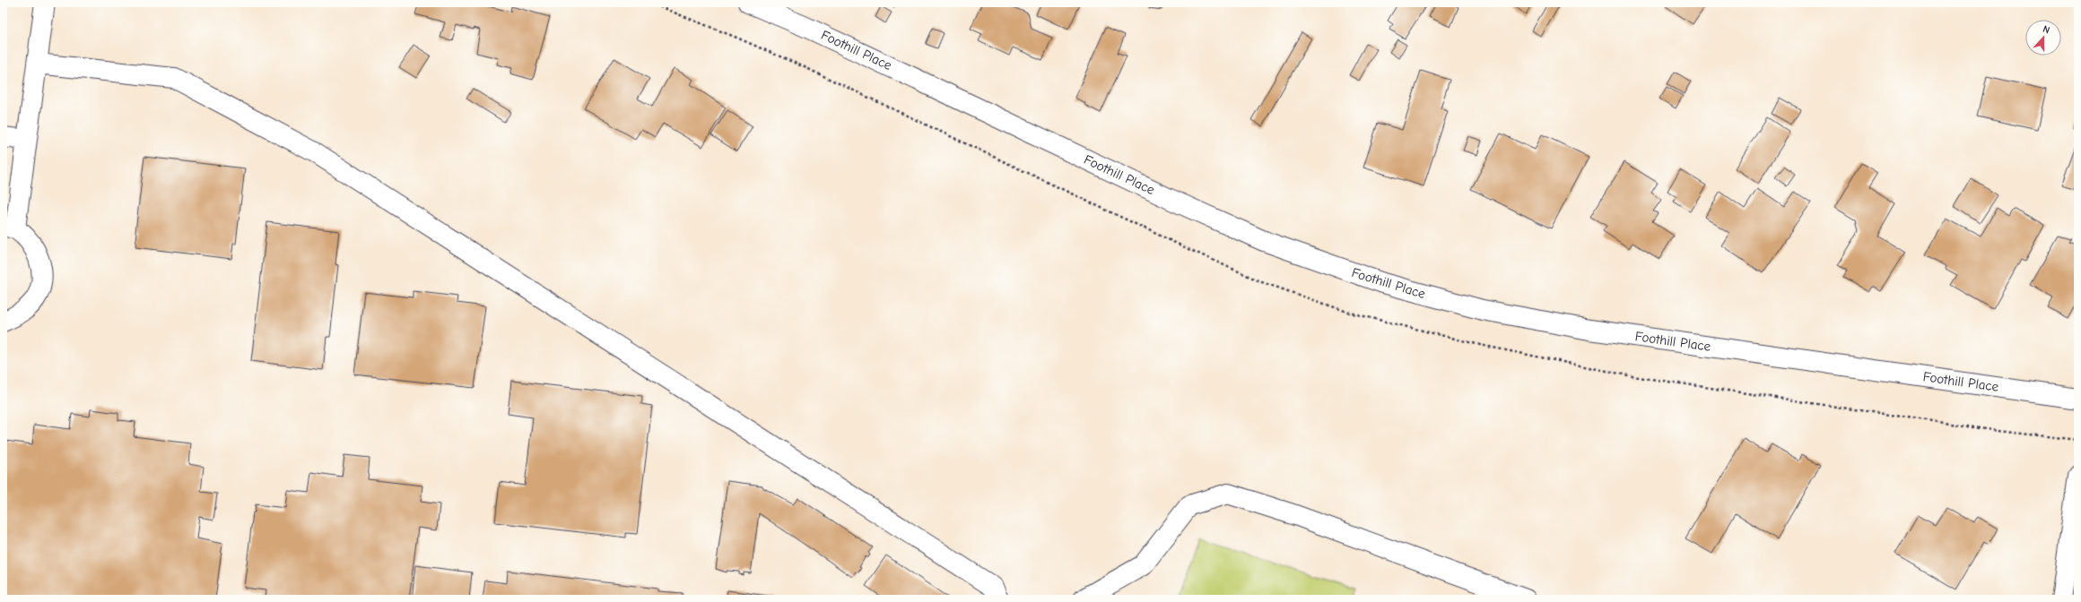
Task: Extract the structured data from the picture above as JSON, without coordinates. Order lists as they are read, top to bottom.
{
  "streets": {
    "street": ["Foothill Place"]
  },
  "north": "top"
}
